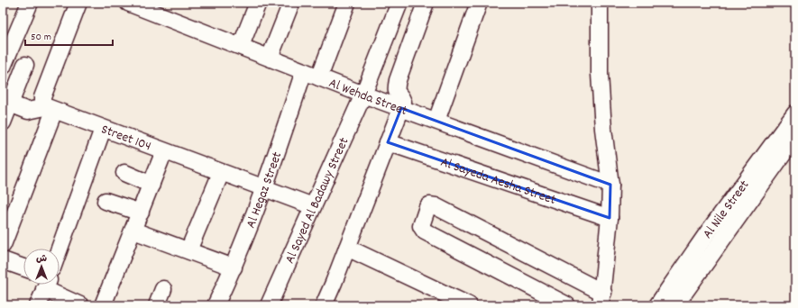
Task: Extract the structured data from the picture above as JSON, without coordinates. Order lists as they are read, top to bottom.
{
  "streets": {
    "street": [
      "Al Wehda Street",
      "Street 104",
      "Al Sayeda Aesha Street",
      "Al Hegaz Street",
      "Al Sayed Al Badawy Street",
      "Al Nile Street"
    ]
  },
  "crossings": [
    ["Al Wehda Street", "Al Hegaz Street"],
    ["Al Wehda Street", "Al Sayed Al Badawy Street"],
    ["Street 104", "Al Hegaz Street"],
    ["Street 104", "Al Sayed Al Badawy Street"]
  ],
  "scale_bar": "50 m",
  "north": "top"
}
